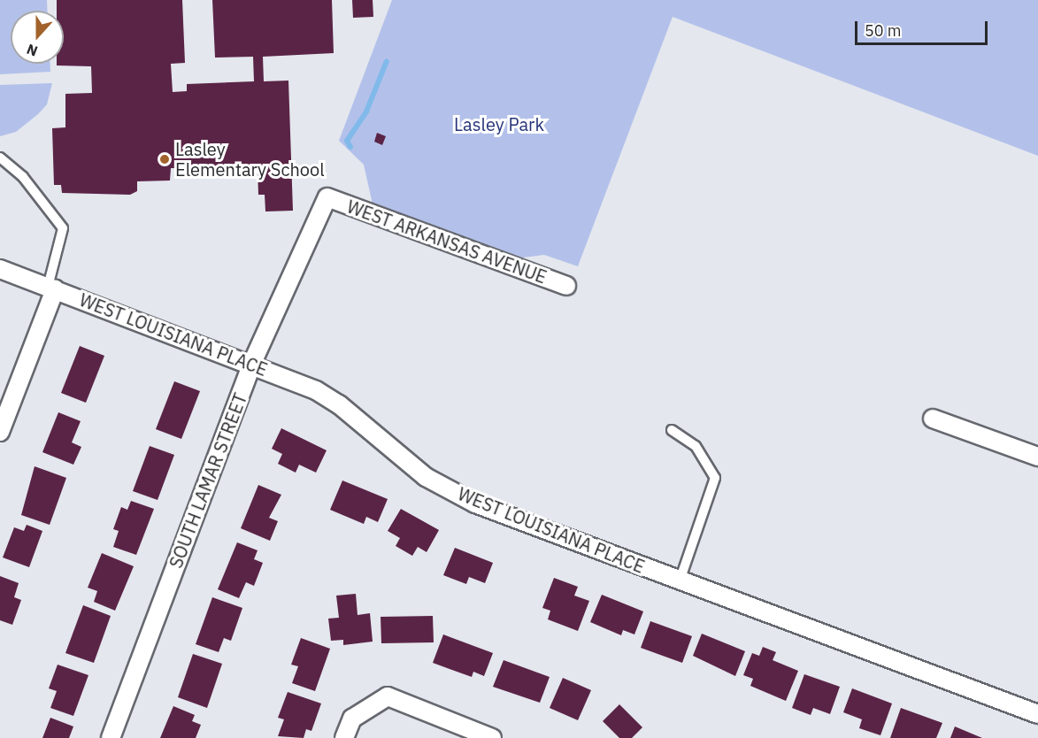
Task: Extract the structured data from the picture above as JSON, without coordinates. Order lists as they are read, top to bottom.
{
  "streets": {
    "street": ["WEST ARKANSAS AVENUE", "WEST LOUISIANA PLACE", "SOUTH LAMAR STREET"]
  },
  "crossings": [
    ["WEST ARKANSAS AVENUE", "SOUTH LAMAR STREET"],
    ["WEST LOUISIANA PLACE", "SOUTH LAMAR STREET"]
  ],
  "parks": ["Lasley Park"],
  "places": ["Lasley Elementary School"],
  "scale_bar": "50 m",
  "north": "bottom"
}
